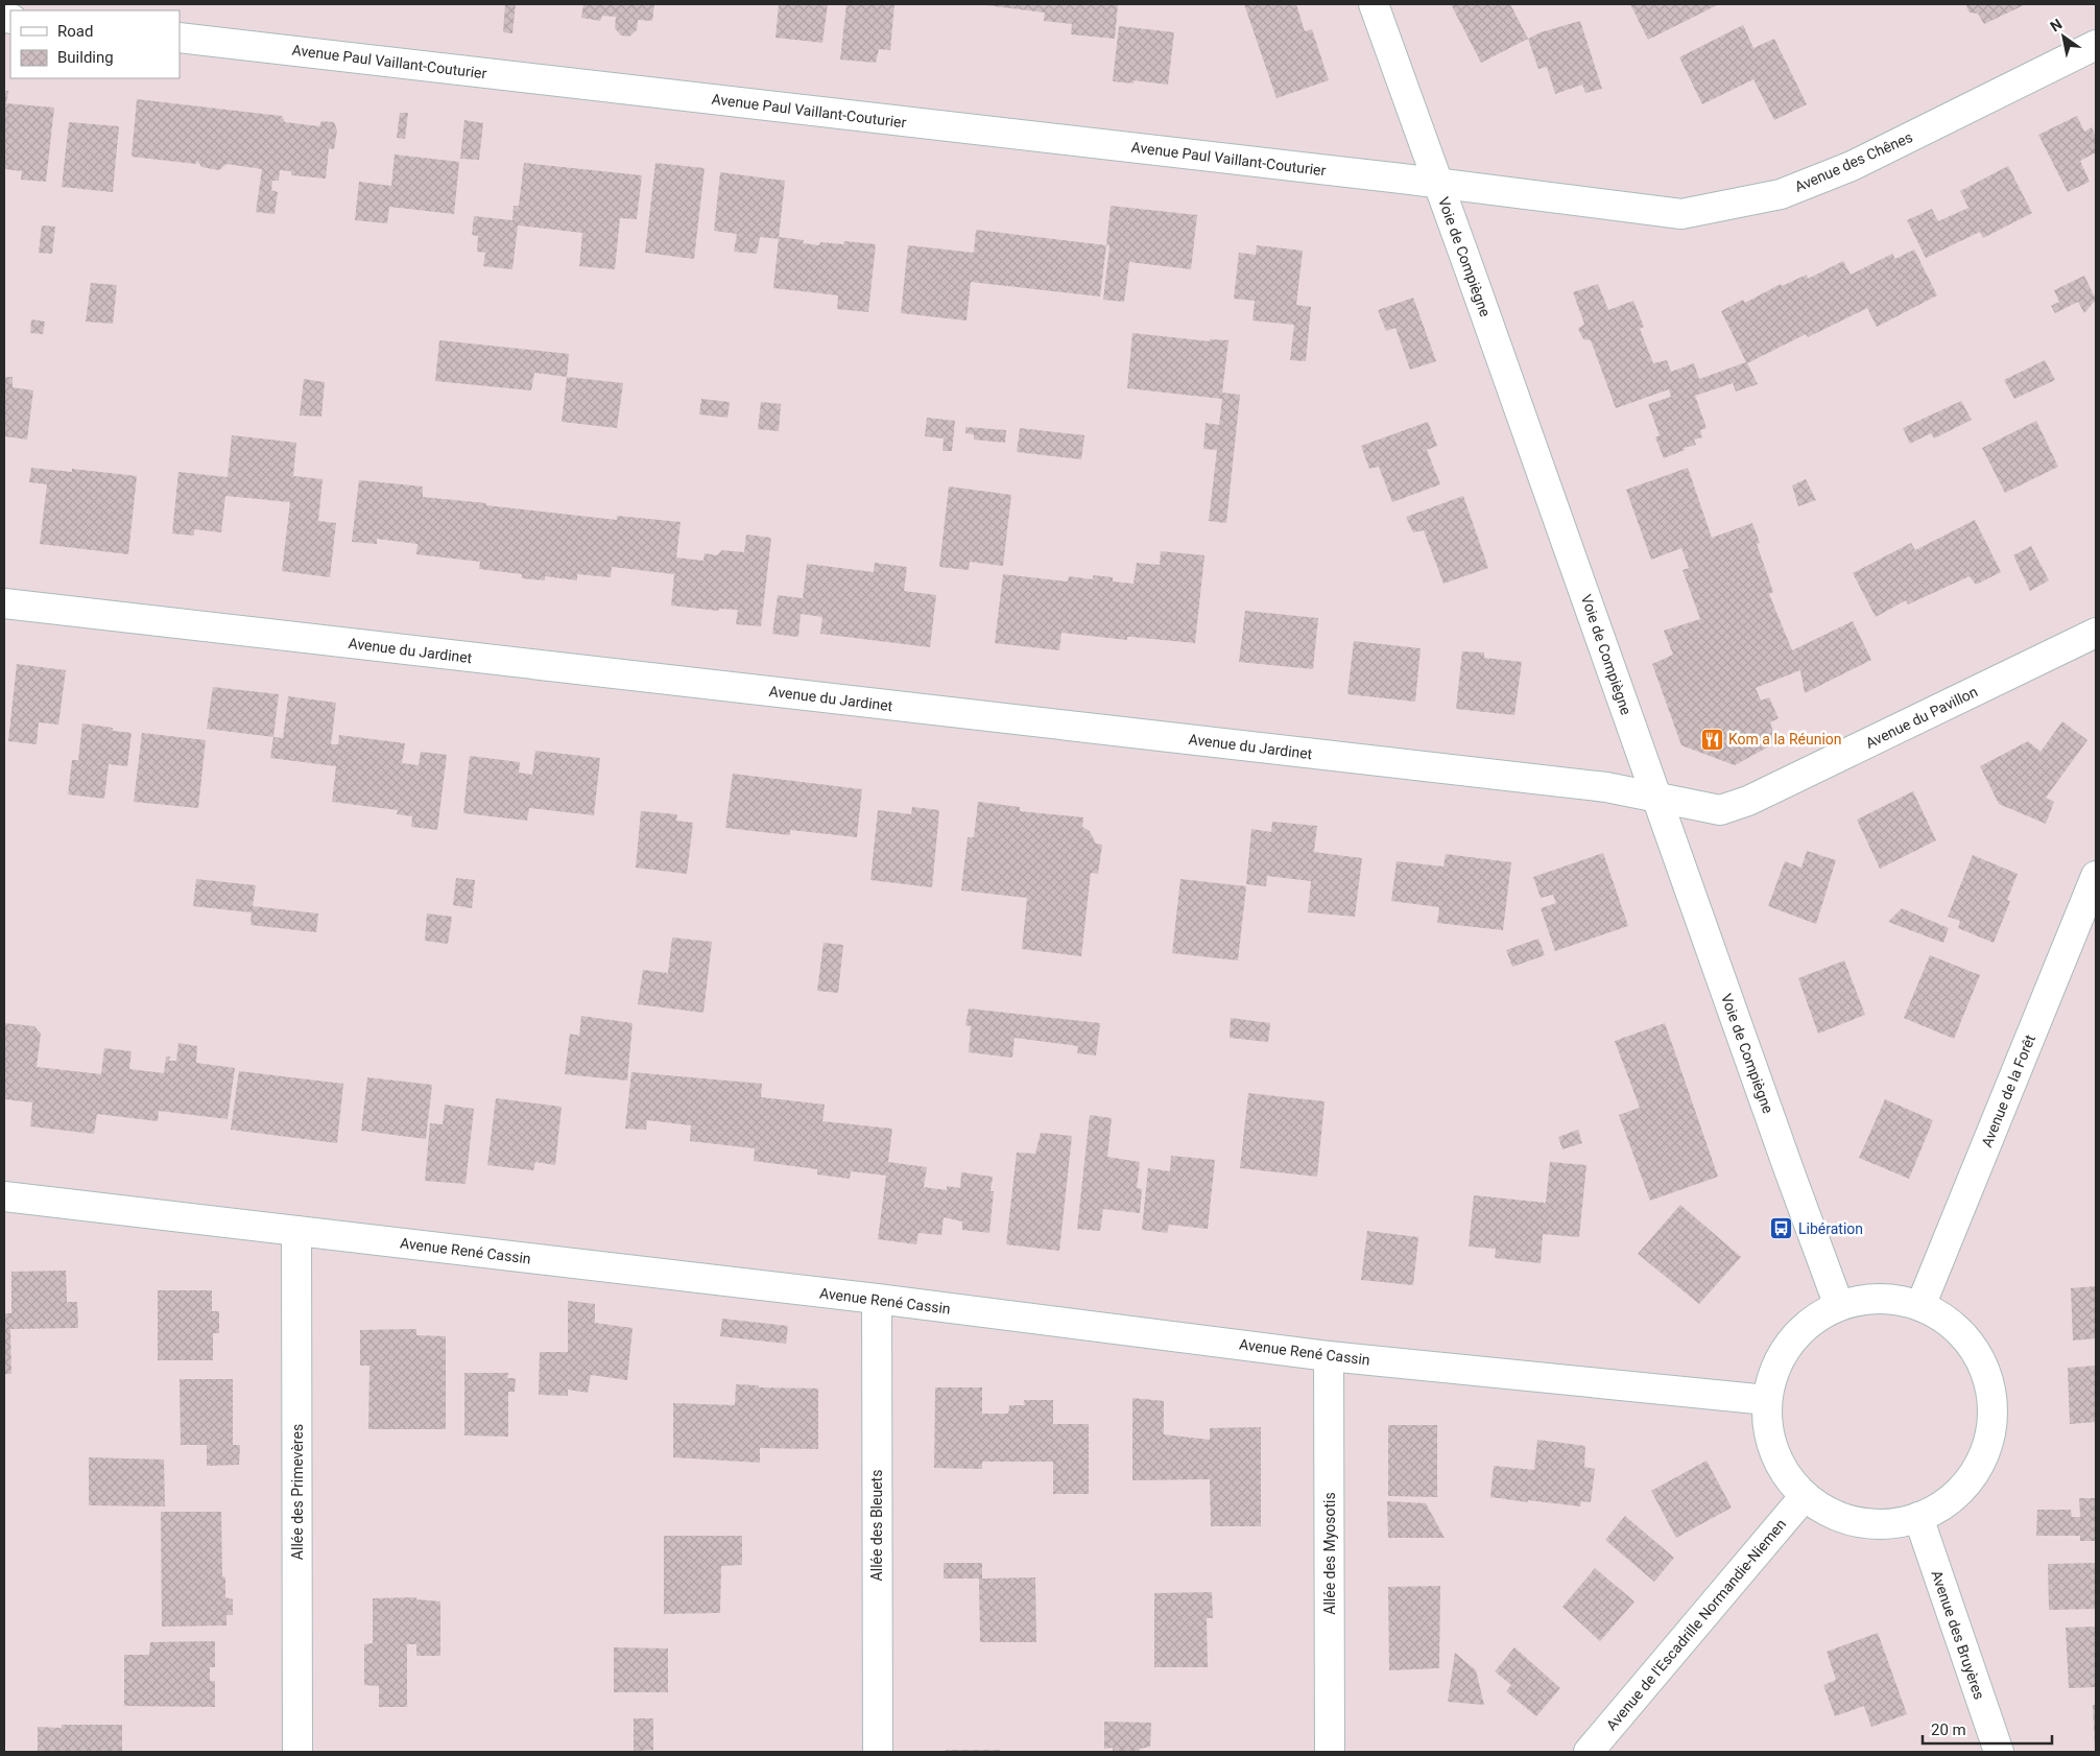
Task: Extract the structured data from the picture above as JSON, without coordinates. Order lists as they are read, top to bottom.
{
  "streets": {
    "street": [
      "Avenue Paul Vaillant-Couturier",
      "Avenue des Chênes",
      "Voie de Compiègne",
      "Avenue du Jardinet",
      "Avenue du Pavillon",
      "Avenue de la Forêt",
      "Avenue René Cassin",
      "Allée des Primevères",
      "Allée des Bleuets",
      "Allée des Myosotis",
      "Avenue de l'Escadrille Normandie-Niemen",
      "Avenue des Bruyères"
    ]
  },
  "crossings": [
    ["Avenue Paul Vaillant-Couturier", "Avenue des Chênes"],
    ["Avenue Paul Vaillant-Couturier", "Voie de Compiègne"],
    ["Avenue des Chênes", "Voie de Compiègne"],
    ["Voie de Compiègne", "Avenue du Jardinet"],
    ["Voie de Compiègne", "Avenue du Pavillon"],
    ["Avenue du Jardinet", "Avenue du Pavillon"],
    ["Avenue René Cassin", "Allée des Primevères"],
    ["Avenue René Cassin", "Allée des Bleuets"],
    ["Avenue René Cassin", "Allée des Myosotis"]
  ],
  "places": {
    "restaurant": ["Kom a la Réunion"],
    "bus stop": ["Libération"]
  },
  "legend": ["Road", "Building"],
  "scale_bar": "20 m",
  "north": "top left"
}
